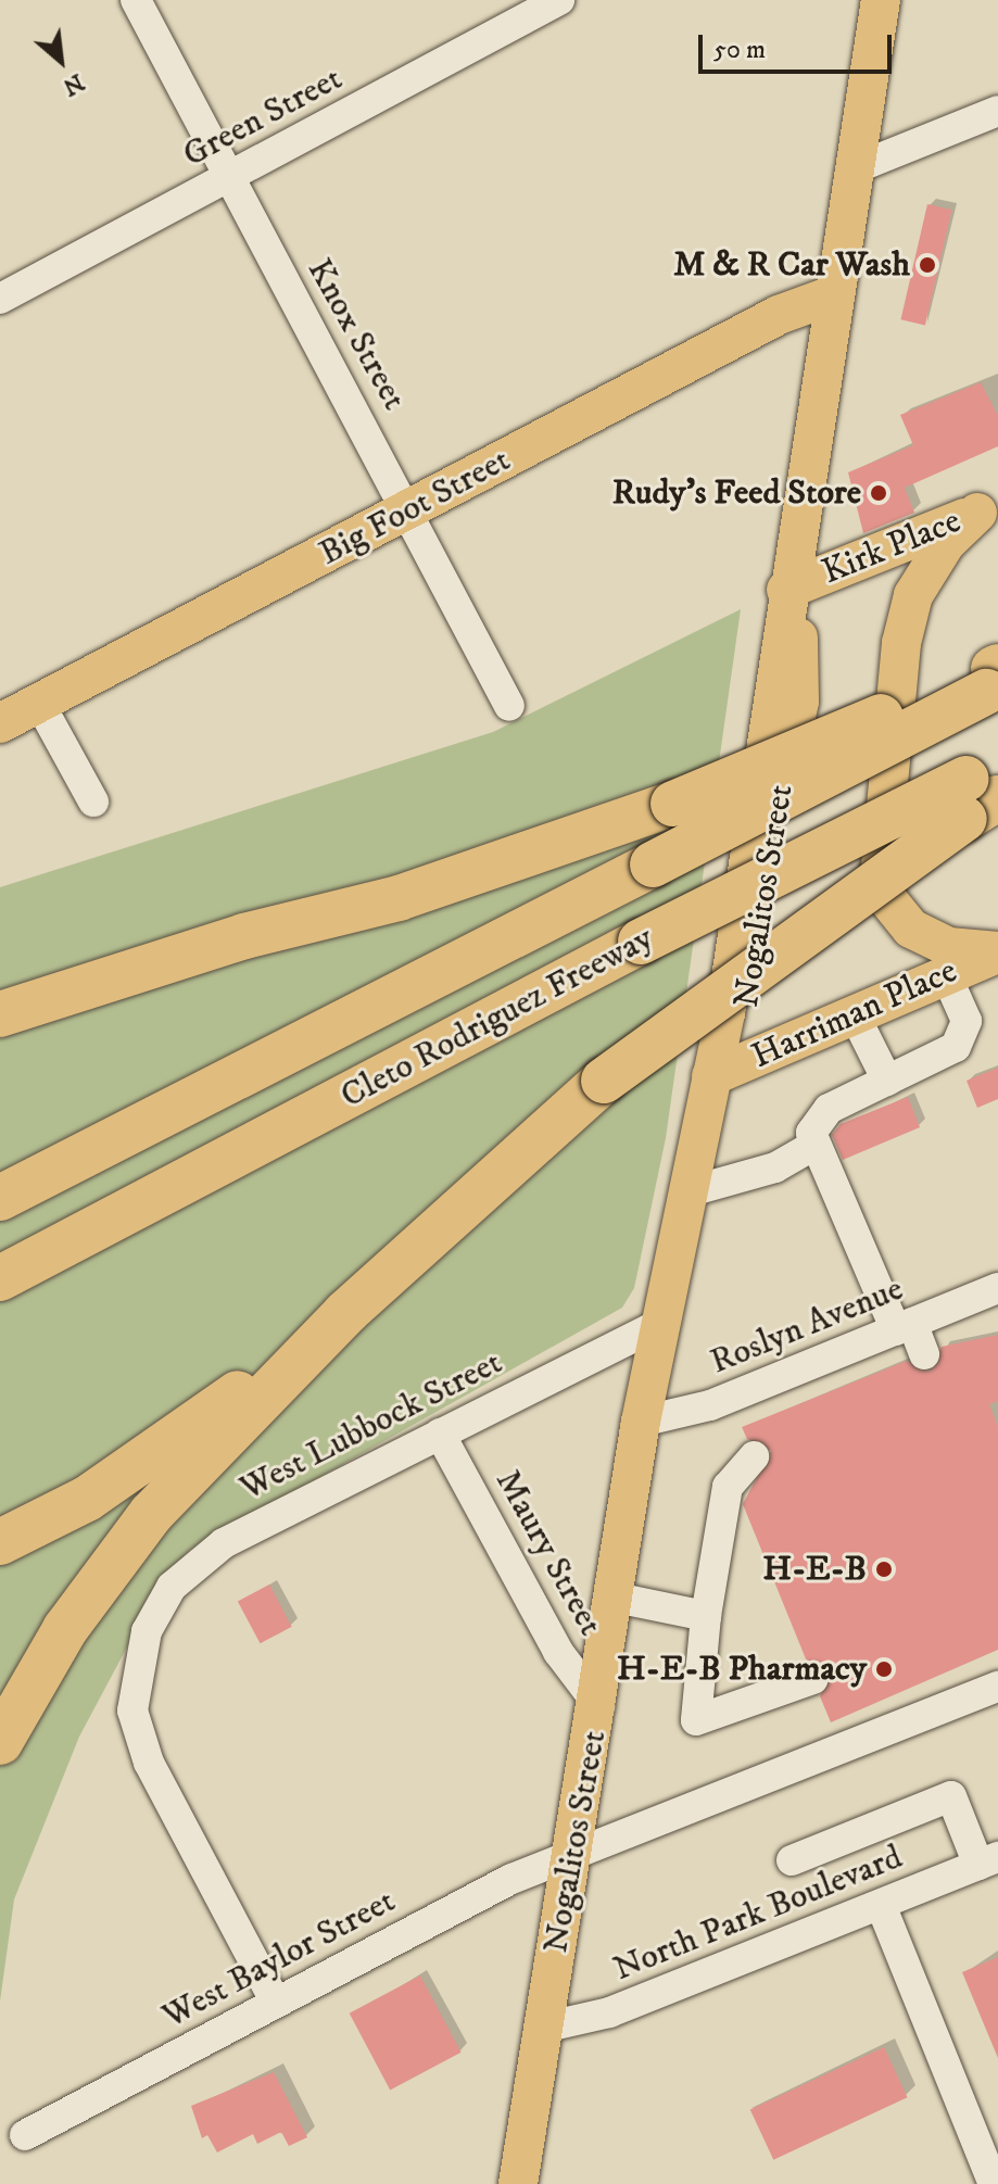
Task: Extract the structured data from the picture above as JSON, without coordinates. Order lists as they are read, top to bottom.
{
  "streets": {
    "highway": ["Cleto Rodriguez Freeway"],
    "main road": [
      "Big Foot Street",
      "Kirk Place",
      "Nogalitos Street",
      "Harriman Place"
    ],
    "street": [
      "Green Street",
      "Knox Street",
      "Roslyn Avenue",
      "West Lubbock Street",
      "Maury Street",
      "North Park Boulevard",
      "West Baylor Street"
    ]
  },
  "crossings": [
    ["Green Street", "Knox Street"],
    ["Knox Street", "Big Foot Street"],
    ["Big Foot Street", "Nogalitos Street"],
    ["Kirk Place", "Nogalitos Street"],
    ["Nogalitos Street", "Harriman Place"],
    ["Nogalitos Street", "Roslyn Avenue"],
    ["Nogalitos Street", "West Lubbock Street"],
    ["Nogalitos Street", "Maury Street"],
    ["Nogalitos Street", "North Park Boulevard"],
    ["Nogalitos Street", "West Baylor Street"],
    ["West Lubbock Street", "Maury Street"],
    ["West Lubbock Street", "West Baylor Street"]
  ],
  "places": [
    "M & R Car Wash",
    "Rudy's Feed Store",
    "H-E-B",
    "H-E-B Pharmacy"
  ],
  "scale_bar": "50 m",
  "north": "bottom right"
}
